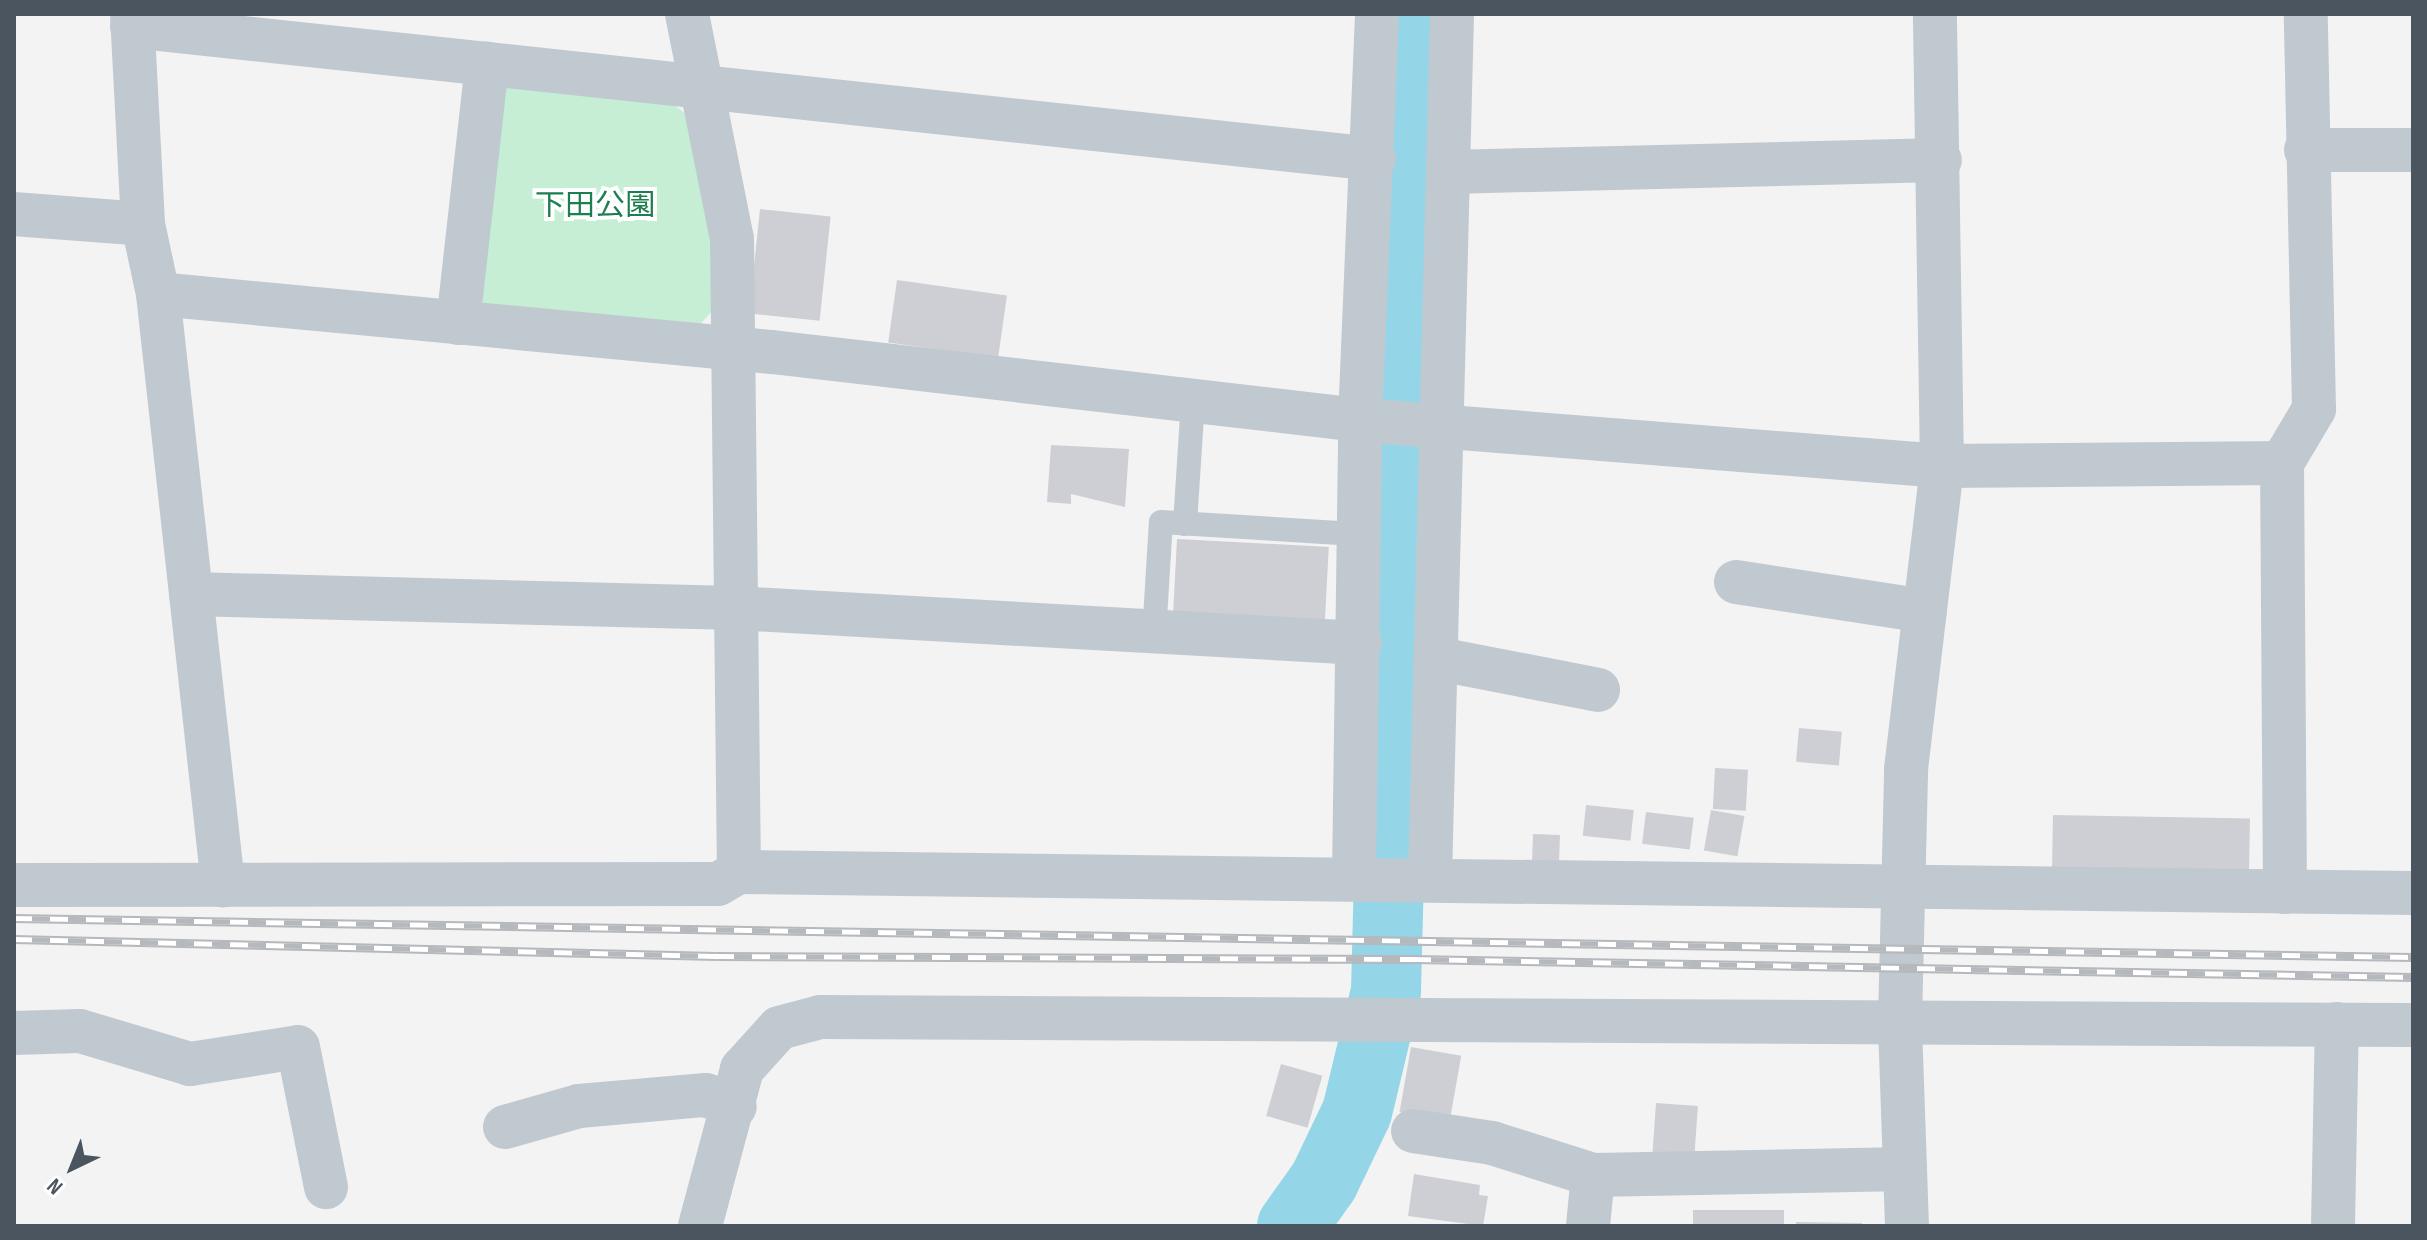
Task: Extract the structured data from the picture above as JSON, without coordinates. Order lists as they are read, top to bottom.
{
  "parks": ["下田公園"],
  "north": "bottom left"
}
